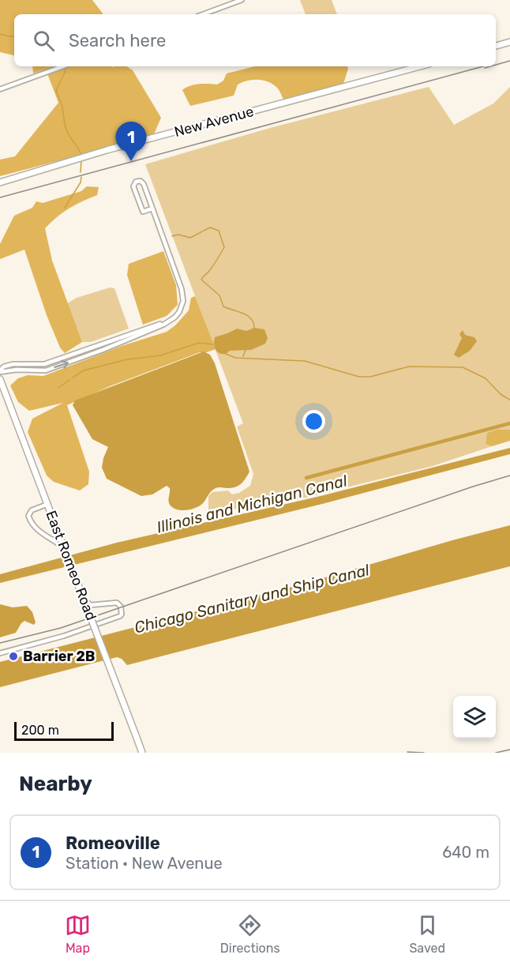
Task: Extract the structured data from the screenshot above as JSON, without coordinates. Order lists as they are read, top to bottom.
{
  "streets": {
    "main road": ["New Avenue", "East Romeo Road"]
  },
  "water": ["Illinois and Michigan Canal", "Chicago Sanitary and Ship Canal"],
  "places": ["Barrier 2B"],
  "scale_bar": "200 m",
  "page": {
    "search": "Search here",
    "pins": "1",
    "scale": "200 m",
    "heading": "Nearby",
    "list": [
      {
        "mark": "1",
        "name": "Romeoville",
        "note": "Station · New Avenue",
        "value": "640 m"
      }
    ],
    "nav": ["Map", "Directions", "Saved"]
  }
}
